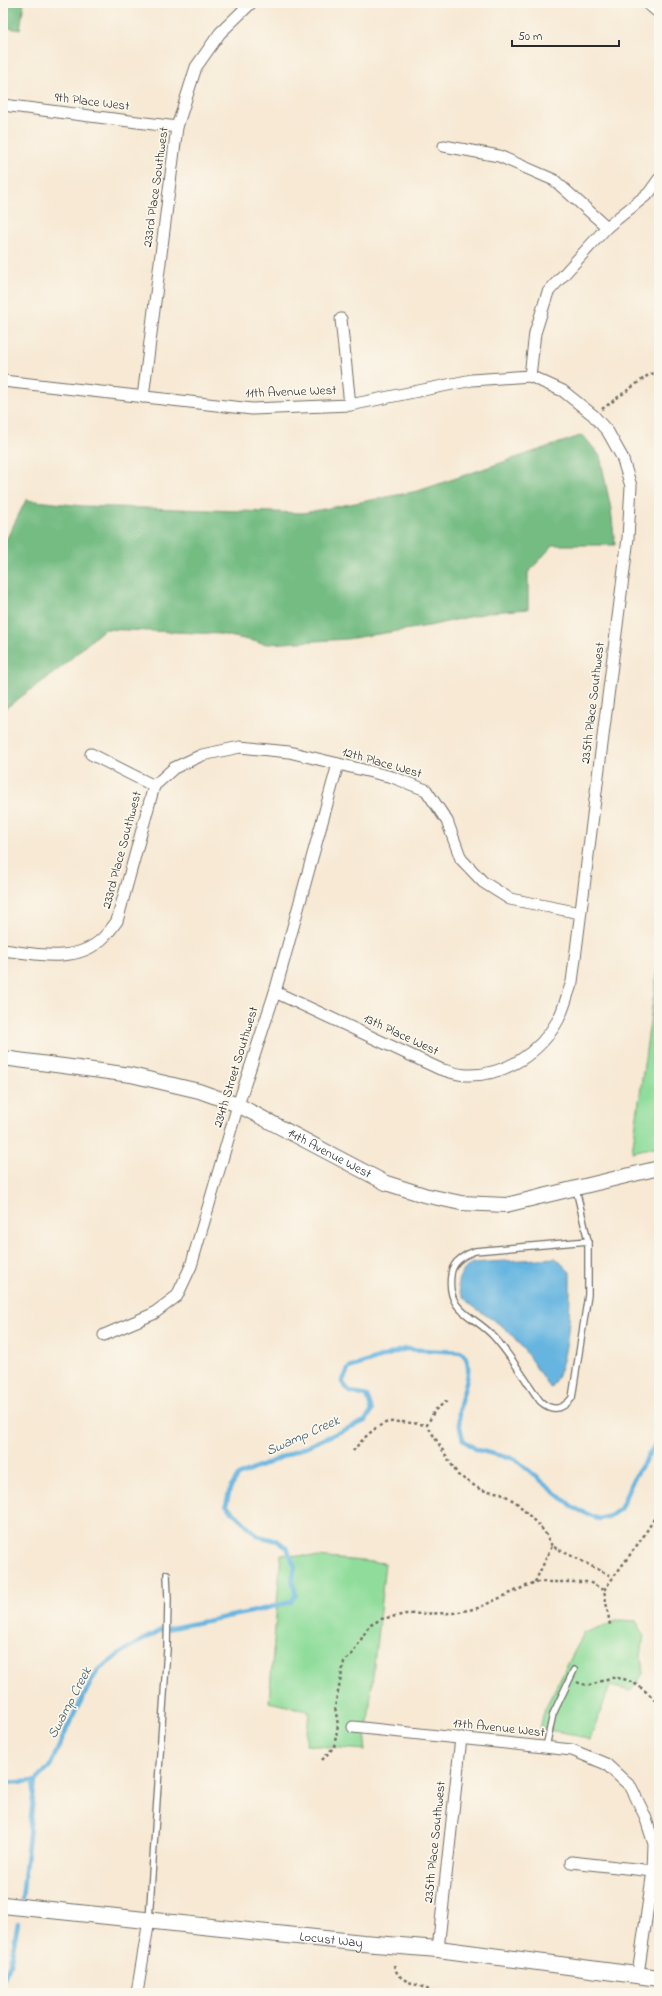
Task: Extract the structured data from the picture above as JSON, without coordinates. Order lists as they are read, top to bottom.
{
  "streets": {
    "main road": ["Locust Way"],
    "street": [
      "9th Place West",
      "233rd Place Southwest",
      "11th Avenue West",
      "235th Place Southwest",
      "12th Place West",
      "13th Place West",
      "234th Street Southwest",
      "14th Avenue West",
      "17th Avenue West"
    ]
  },
  "crossings": [
    ["9th Place West", "233rd Place Southwest"],
    ["233rd Place Southwest", "11th Avenue West"],
    ["233rd Place Southwest", "12th Place West"],
    ["11th Avenue West", "235th Place Southwest"],
    ["235th Place Southwest", "12th Place West"],
    ["235th Place Southwest", "13th Place West"],
    ["235th Place Southwest", "17th Avenue West"],
    ["235th Place Southwest", "Locust Way"],
    ["12th Place West", "234th Street Southwest"],
    ["13th Place West", "234th Street Southwest"],
    ["234th Street Southwest", "14th Avenue West"]
  ],
  "water": ["Swamp Creek"],
  "scale_bar": "50 m"
}
